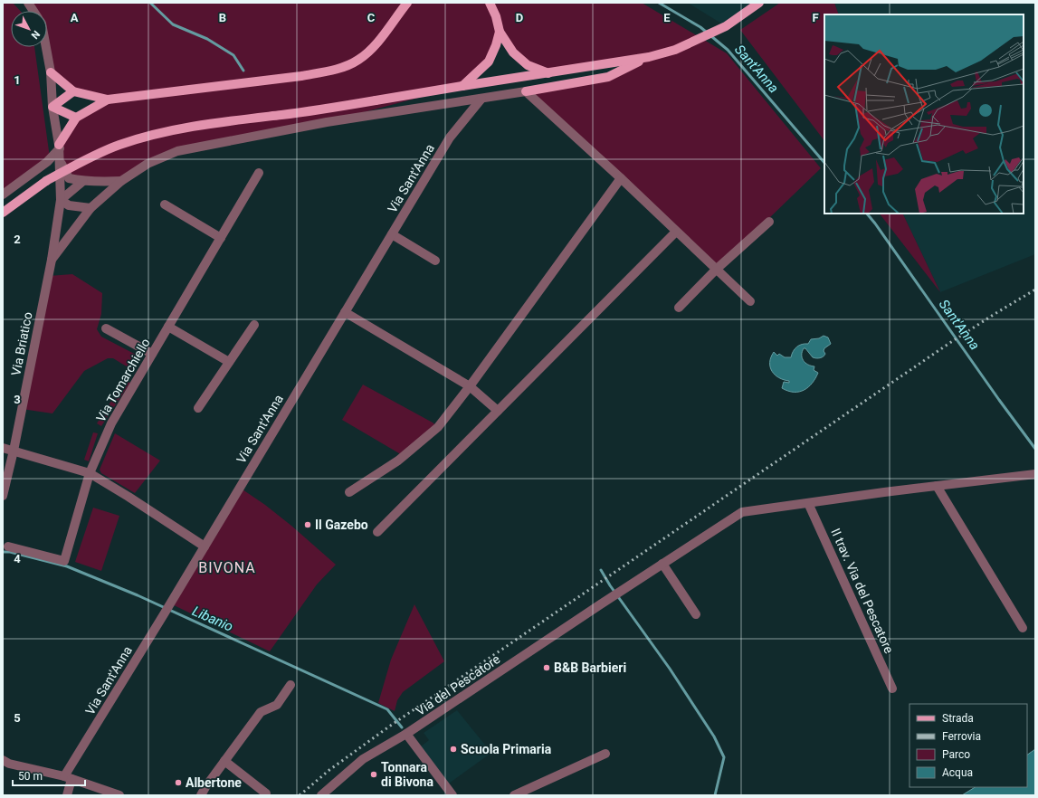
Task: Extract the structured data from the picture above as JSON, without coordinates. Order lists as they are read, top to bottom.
{
  "streets": {
    "street": [
      "Via Sant'Anna",
      "Via Briatico",
      "Via Tomarchiello",
      "II trav. Via del Pescatore",
      "Via del Pescatore"
    ]
  },
  "crossings": [
    ["II trav. Via del Pescatore", "Via del Pescatore"]
  ],
  "districts": ["BIVONA"],
  "water": ["Sant'Anna", "Libanio"],
  "places": [
    "Il Gazebo",
    "B&B Barbieri",
    "Scuola Primaria",
    "Tonnara di Bivona",
    "Albertone"
  ],
  "legend": [
    "Strada",
    "Ferrovia",
    "Parco",
    "Acqua"
  ],
  "scale_bar": "50 m",
  "north": "bottom right",
  "grid": {
    "columns": [
      "A",
      "B",
      "C",
      "D",
      "E",
      "F"
    ],
    "rows": [
      "1",
      "2",
      "3",
      "4",
      "5"
    ]
  }
}
